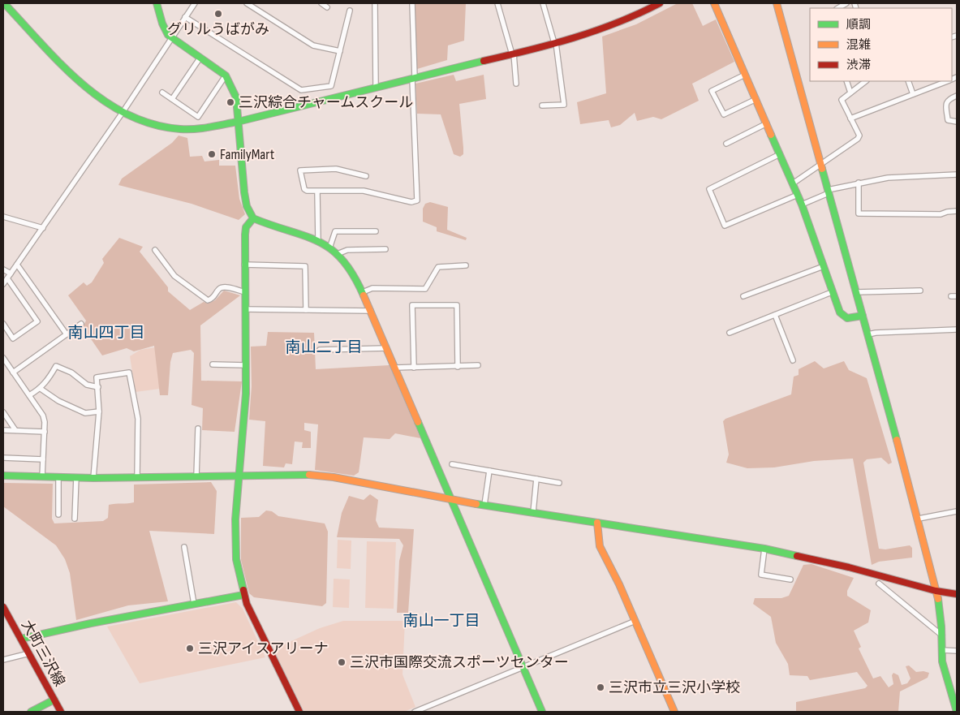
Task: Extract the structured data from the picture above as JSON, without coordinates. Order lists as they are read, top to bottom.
{
  "streets": {
    "street": ["大町三沢線"]
  },
  "districts": ["南山四丁目", "南山二丁目", "南山一丁目"],
  "places": [
    "グリルうばがみ",
    "三沢綜合チャームスクール",
    "FamilyMart",
    "三沢アイスアリーナ",
    "三沢市国際交流スポーツセンター",
    "三沢市立三沢小学校"
  ],
  "legend": ["順調", "混雑", "渋滞"]
}
